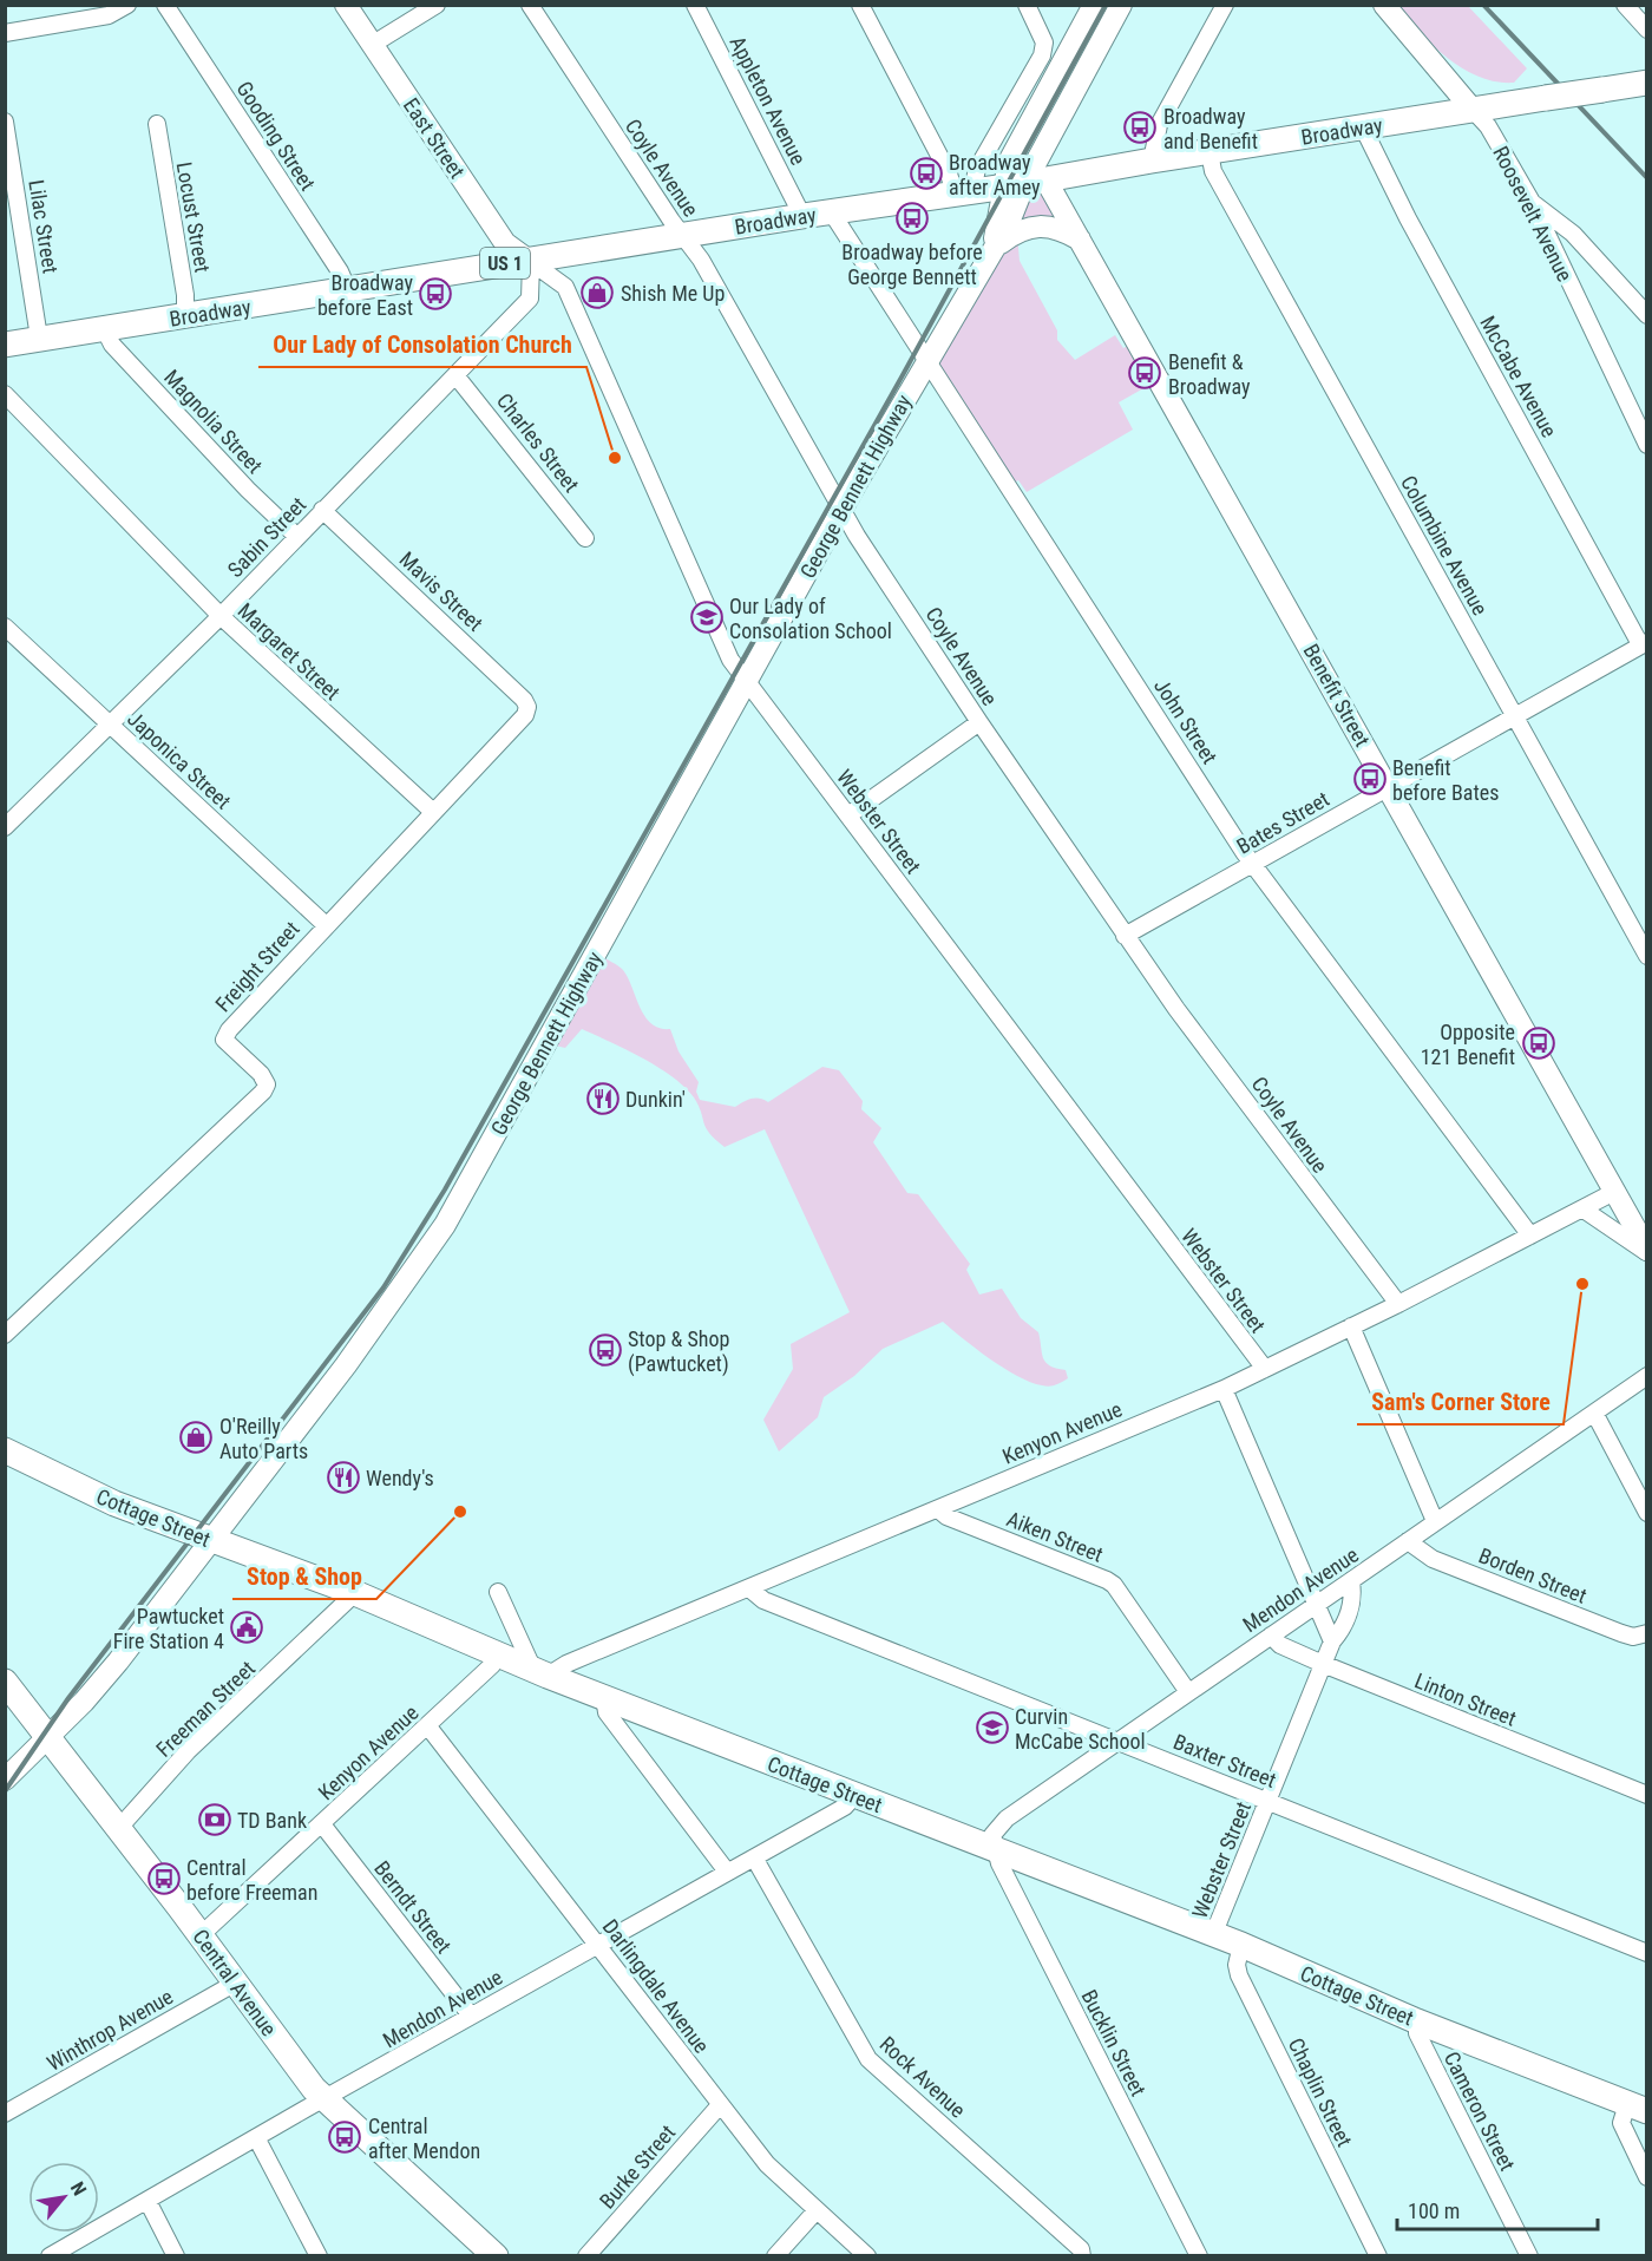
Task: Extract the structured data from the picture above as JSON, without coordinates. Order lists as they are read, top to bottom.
{
  "streets": {
    "main road": [
      "Broadway",
      "East Street",
      "Roosevelt Avenue",
      "US 1",
      "George Bennett Highway",
      "Benefit Street",
      "Cottage Street",
      "Central Avenue"
    ],
    "street": [
      "Appleton Avenue",
      "Gooding Street",
      "Coyle Avenue",
      "Locust Street",
      "Lilac Street",
      "McCabe Avenue",
      "Magnolia Street",
      "Charles Street",
      "Sabin Street",
      "Columbine Avenue",
      "Mavis Street",
      "Margaret Street",
      "John Street",
      "Japonica Street",
      "Webster Street",
      "Bates Street",
      "Freight Street",
      "Kenyon Avenue",
      "Aiken Street",
      "Borden Street",
      "Mendon Avenue",
      "Linton Street",
      "Freeman Street",
      "Baxter Street",
      "Berndt Street",
      "Darlingdale Avenue",
      "Winthrop Avenue",
      "Bucklin Street",
      "Rock Avenue",
      "Chaplin Street",
      "Cameron Street",
      "Burke Street"
    ]
  },
  "crossings": [
    ["Appleton Avenue", "Broadway"],
    ["Broadway", "Gooding Street"],
    ["Broadway", "East Street"],
    ["Broadway", "Coyle Avenue"],
    ["Broadway", "Roosevelt Avenue"],
    ["Broadway", "Locust Street"],
    ["Broadway", "Lilac Street"],
    ["Broadway", "McCabe Avenue"],
    ["Broadway", "Magnolia Street"],
    ["Broadway", "George Bennett Highway"],
    ["Broadway", "Sabin Street"],
    ["Broadway", "Columbine Avenue"],
    ["Broadway", "Benefit Street"],
    ["Broadway", "John Street"],
    ["Broadway", "Webster Street"],
    ["East Street", "Sabin Street"],
    ["East Street", "Webster Street"],
    ["Coyle Avenue", "George Bennett Highway"],
    ["Coyle Avenue", "Bates Street"],
    ["Coyle Avenue", "Kenyon Avenue"],
    ["McCabe Avenue", "Bates Street"],
    ["Magnolia Street", "Sabin Street"],
    ["Charles Street", "Sabin Street"],
    ["George Bennett Highway", "Benefit Street"],
    ["George Bennett Highway", "John Street"],
    ["George Bennett Highway", "Webster Street"],
    ["George Bennett Highway", "Cottage Street"],
    ["George Bennett Highway", "Central Avenue"],
    ["Sabin Street", "Mavis Street"],
    ["Sabin Street", "Margaret Street"],
    ["Sabin Street", "Japonica Street"],
    ["Sabin Street", "Webster Street"],
    ["Columbine Avenue", "Bates Street"],
    ["Mavis Street", "Freight Street"],
    ["Margaret Street", "Freight Street"],
    ["Benefit Street", "Bates Street"],
    ["Benefit Street", "Kenyon Avenue"],
    ["John Street", "Bates Street"],
    ["John Street", "Kenyon Avenue"],
    ["Japonica Street", "Freight Street"],
    ["Webster Street", "Kenyon Avenue"],
    ["Webster Street", "Cottage Street"],
    ["Webster Street", "Mendon Avenue"],
    ["Webster Street", "Linton Street"],
    ["Webster Street", "Baxter Street"],
    ["Kenyon Avenue", "Cottage Street"],
    ["Kenyon Avenue", "Aiken Street"],
    ["Kenyon Avenue", "Baxter Street"],
    ["Kenyon Avenue", "Berndt Street"],
    ["Kenyon Avenue", "Central Avenue"],
    ["Kenyon Avenue", "Darlingdale Avenue"],
    ["Cottage Street", "Mendon Avenue"],
    ["Cottage Street", "Freeman Street"],
    ["Cottage Street", "Bucklin Street"],
    ["Cottage Street", "Chaplin Street"],
    ["Cottage Street", "Cameron Street"],
    ["Aiken Street", "Mendon Avenue"],
    ["Borden Street", "Mendon Avenue"],
    ["Mendon Avenue", "Linton Street"],
    ["Mendon Avenue", "Baxter Street"],
    ["Mendon Avenue", "Berndt Street"],
    ["Mendon Avenue", "Central Avenue"],
    ["Mendon Avenue", "Darlingdale Avenue"],
    ["Mendon Avenue", "Bucklin Street"],
    ["Mendon Avenue", "Rock Avenue"],
    ["Freeman Street", "Central Avenue"],
    ["Central Avenue", "Winthrop Avenue"],
    ["Darlingdale Avenue", "Burke Street"]
  ],
  "places": {
    "bus stop": [
      "Broadway and Benefit",
      "Broadway after Amey",
      "Broadway before George Bennett",
      "Broadway before East",
      "Benefit & Broadway",
      "Benefit before Bates",
      "Opposite 121 Benefit",
      "Stop & Shop (Pawtucket)",
      "Central before Freeman",
      "Central after Mendon"
    ],
    "shop": ["Shish Me Up", "O'Reilly Auto Parts"],
    "other": ["Our Lady of Consolation Church", "Sam's Corner Store", "Stop & Shop"],
    "school or university": ["Our Lady of Consolation School", "Curvin McCabe School"],
    "restaurant": ["Dunkin'", "Wendy's"],
    "public building": ["Pawtucket Fire Station 4"],
    "bank": ["TD Bank"]
  },
  "scale_bar": "100 m",
  "north": "top right"
}
